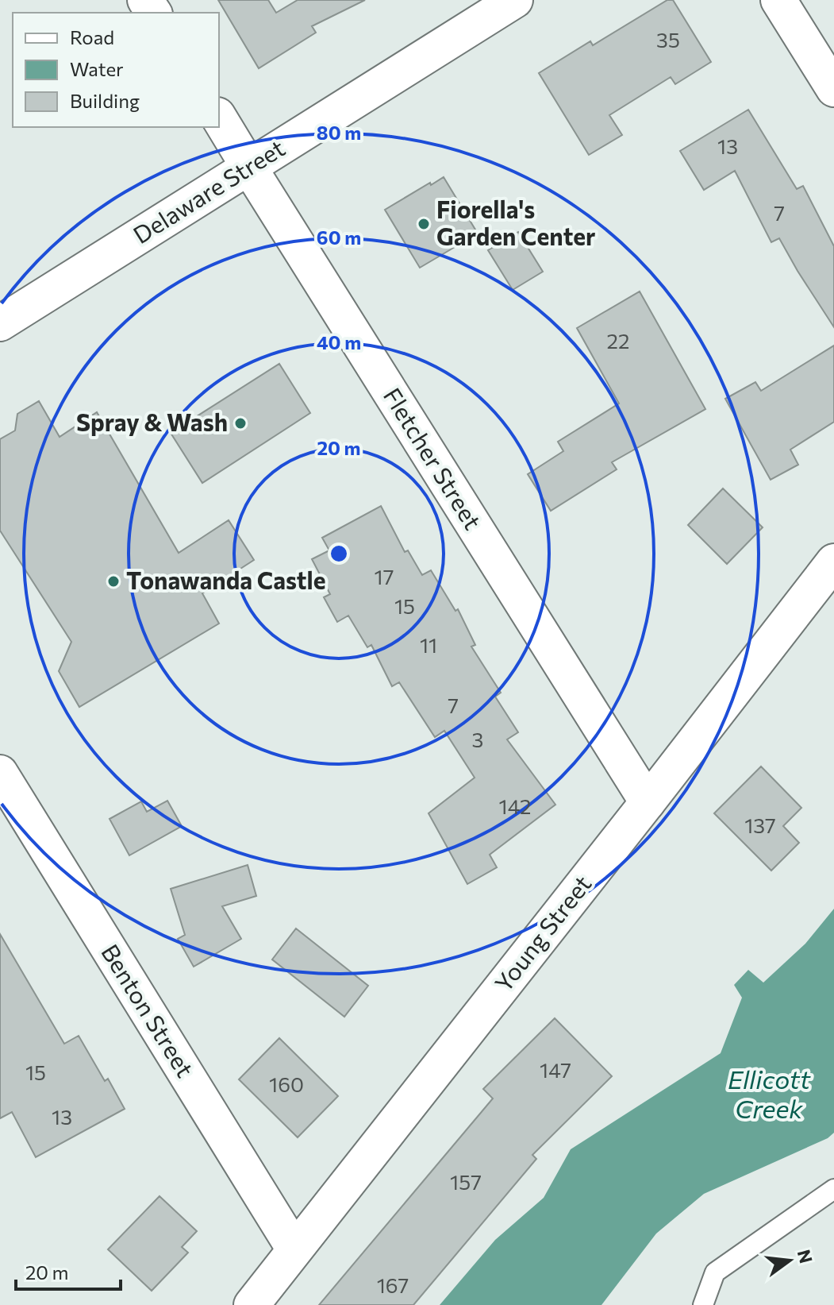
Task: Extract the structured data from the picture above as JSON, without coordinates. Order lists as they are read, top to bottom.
{
  "streets": {
    "street": [
      "Delaware Street",
      "Fletcher Street",
      "Young Street",
      "Benton Street"
    ]
  },
  "crossings": [
    ["Delaware Street", "Fletcher Street"],
    ["Fletcher Street", "Young Street"],
    ["Young Street", "Benton Street"]
  ],
  "water": ["Ellicott Creek"],
  "places": ["Fiorella's Garden Center", "Spray & Wash", "Tonawanda Castle"],
  "house_numbers": [
    "35",
    "13",
    "7",
    "22",
    "17",
    "15",
    "11",
    "7",
    "3",
    "142",
    "137",
    "147",
    "15",
    "160",
    "13",
    "157",
    "167"
  ],
  "legend": ["Road", "Water", "Building"],
  "scale_bar": "20 m",
  "north": "right",
  "rings": [
    "80 m",
    "60 m",
    "40 m",
    "20 m"
  ]
}
